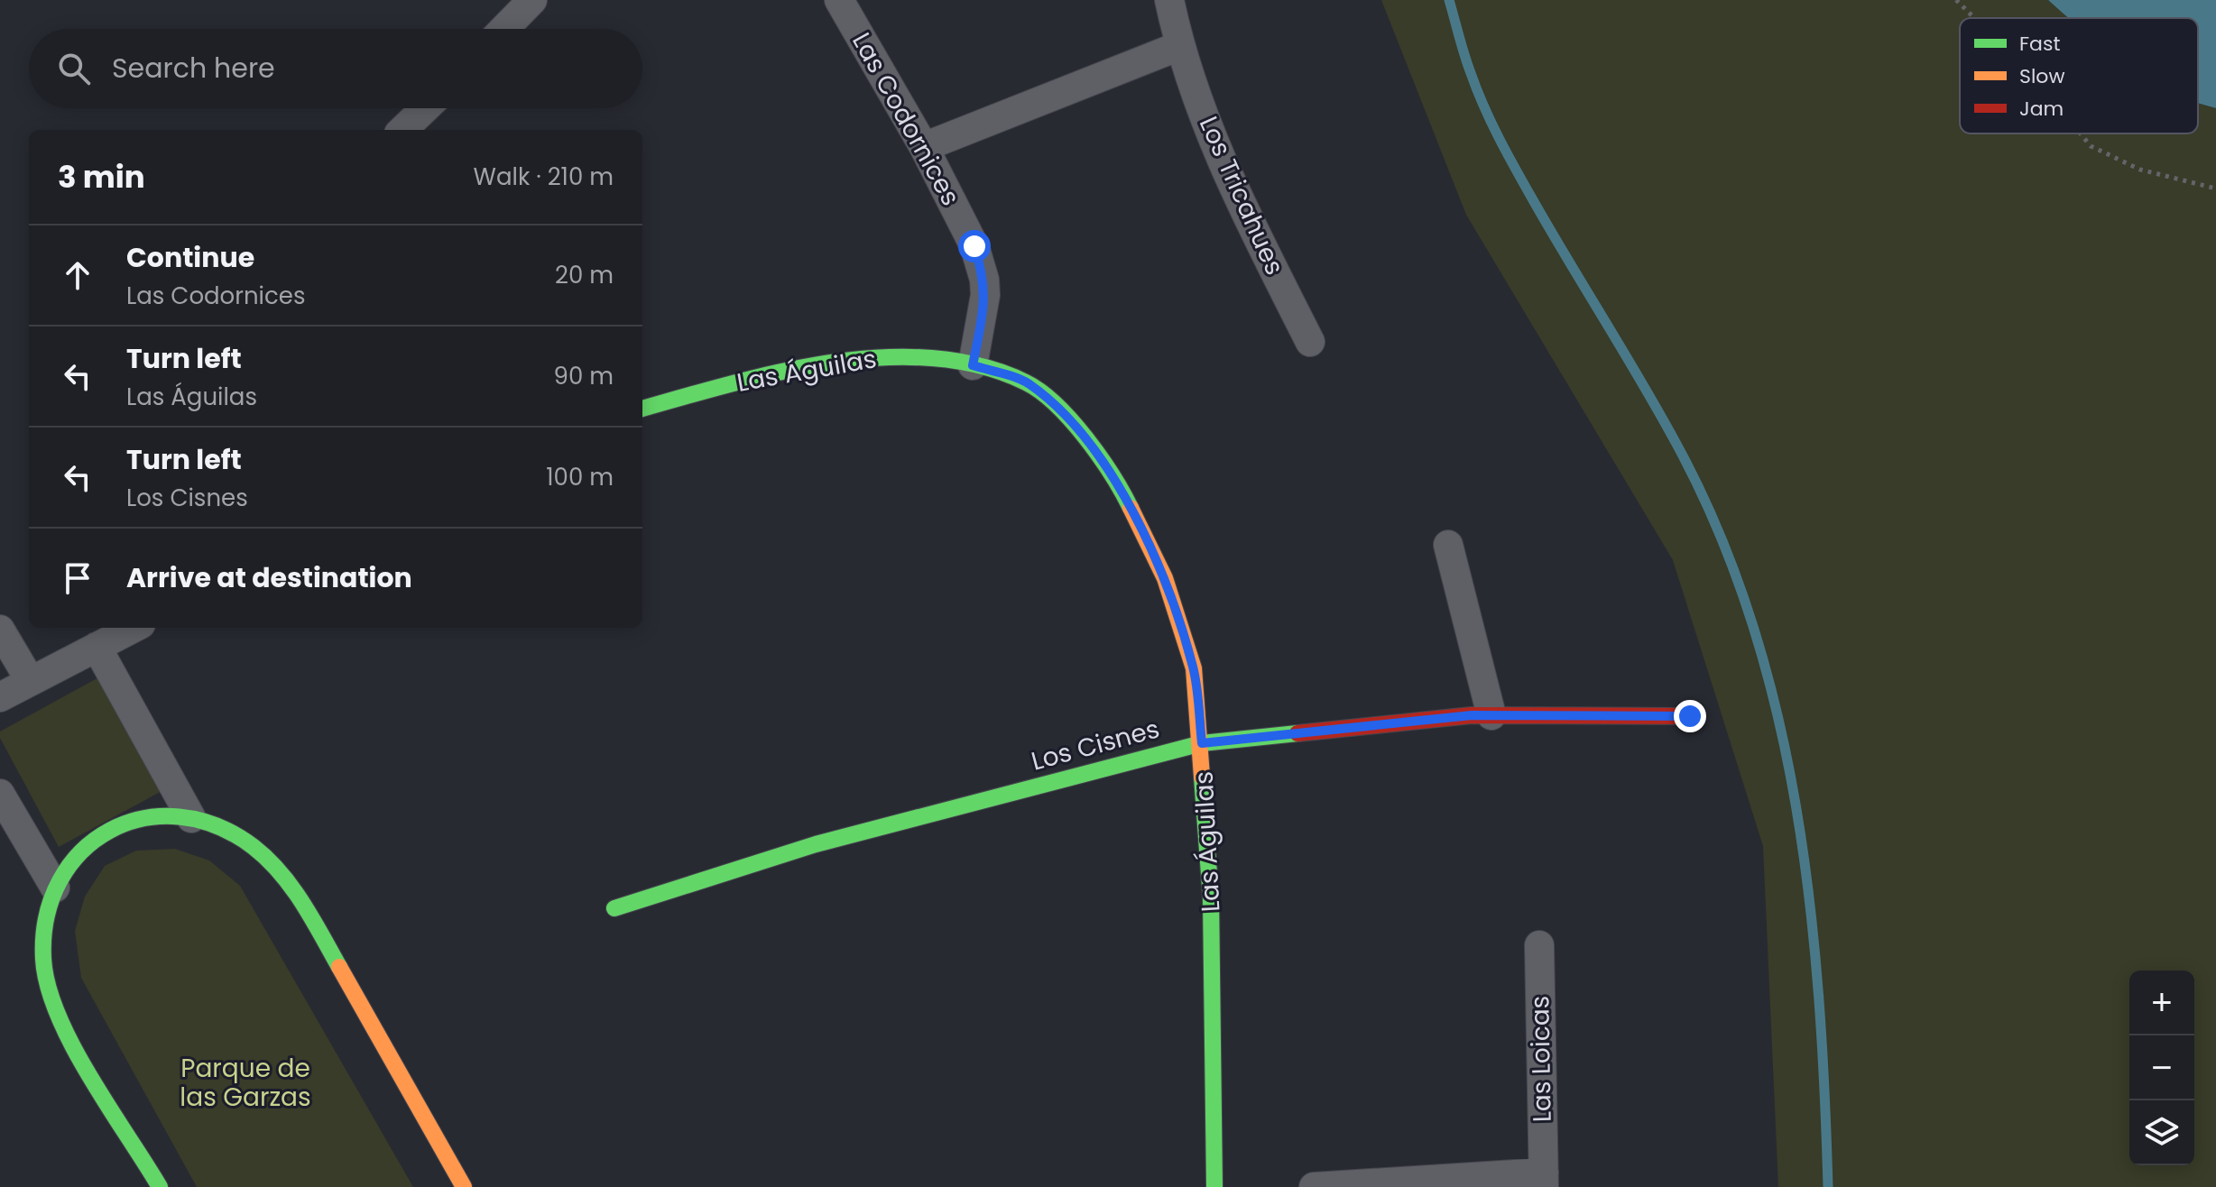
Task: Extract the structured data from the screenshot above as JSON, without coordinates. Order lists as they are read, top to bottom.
{
  "streets": {
    "street": [
      "Las Codornices",
      "Los Tricahues",
      "Las Águilas",
      "Los Cisnes",
      "Las Loicas"
    ]
  },
  "crossings": [
    ["Las Codornices", "Las Águilas"],
    ["Las Águilas", "Los Cisnes"]
  ],
  "parks": ["Parque de las Garzas"],
  "legend": ["Fast", "Slow", "Jam"],
  "page": {
    "search": "Search here",
    "heading": ["3 min", "Walk · 210 m"],
    "list": [
      ["Continue", "Las Codornices", "20 m"],
      ["Turn left", "Las Águilas", "90 m"],
      ["Turn left", "Los Cisnes", "100 m"],
      "Arrive at destination"
    ],
    "map_buttons": ["+", "−"]
  }
}
